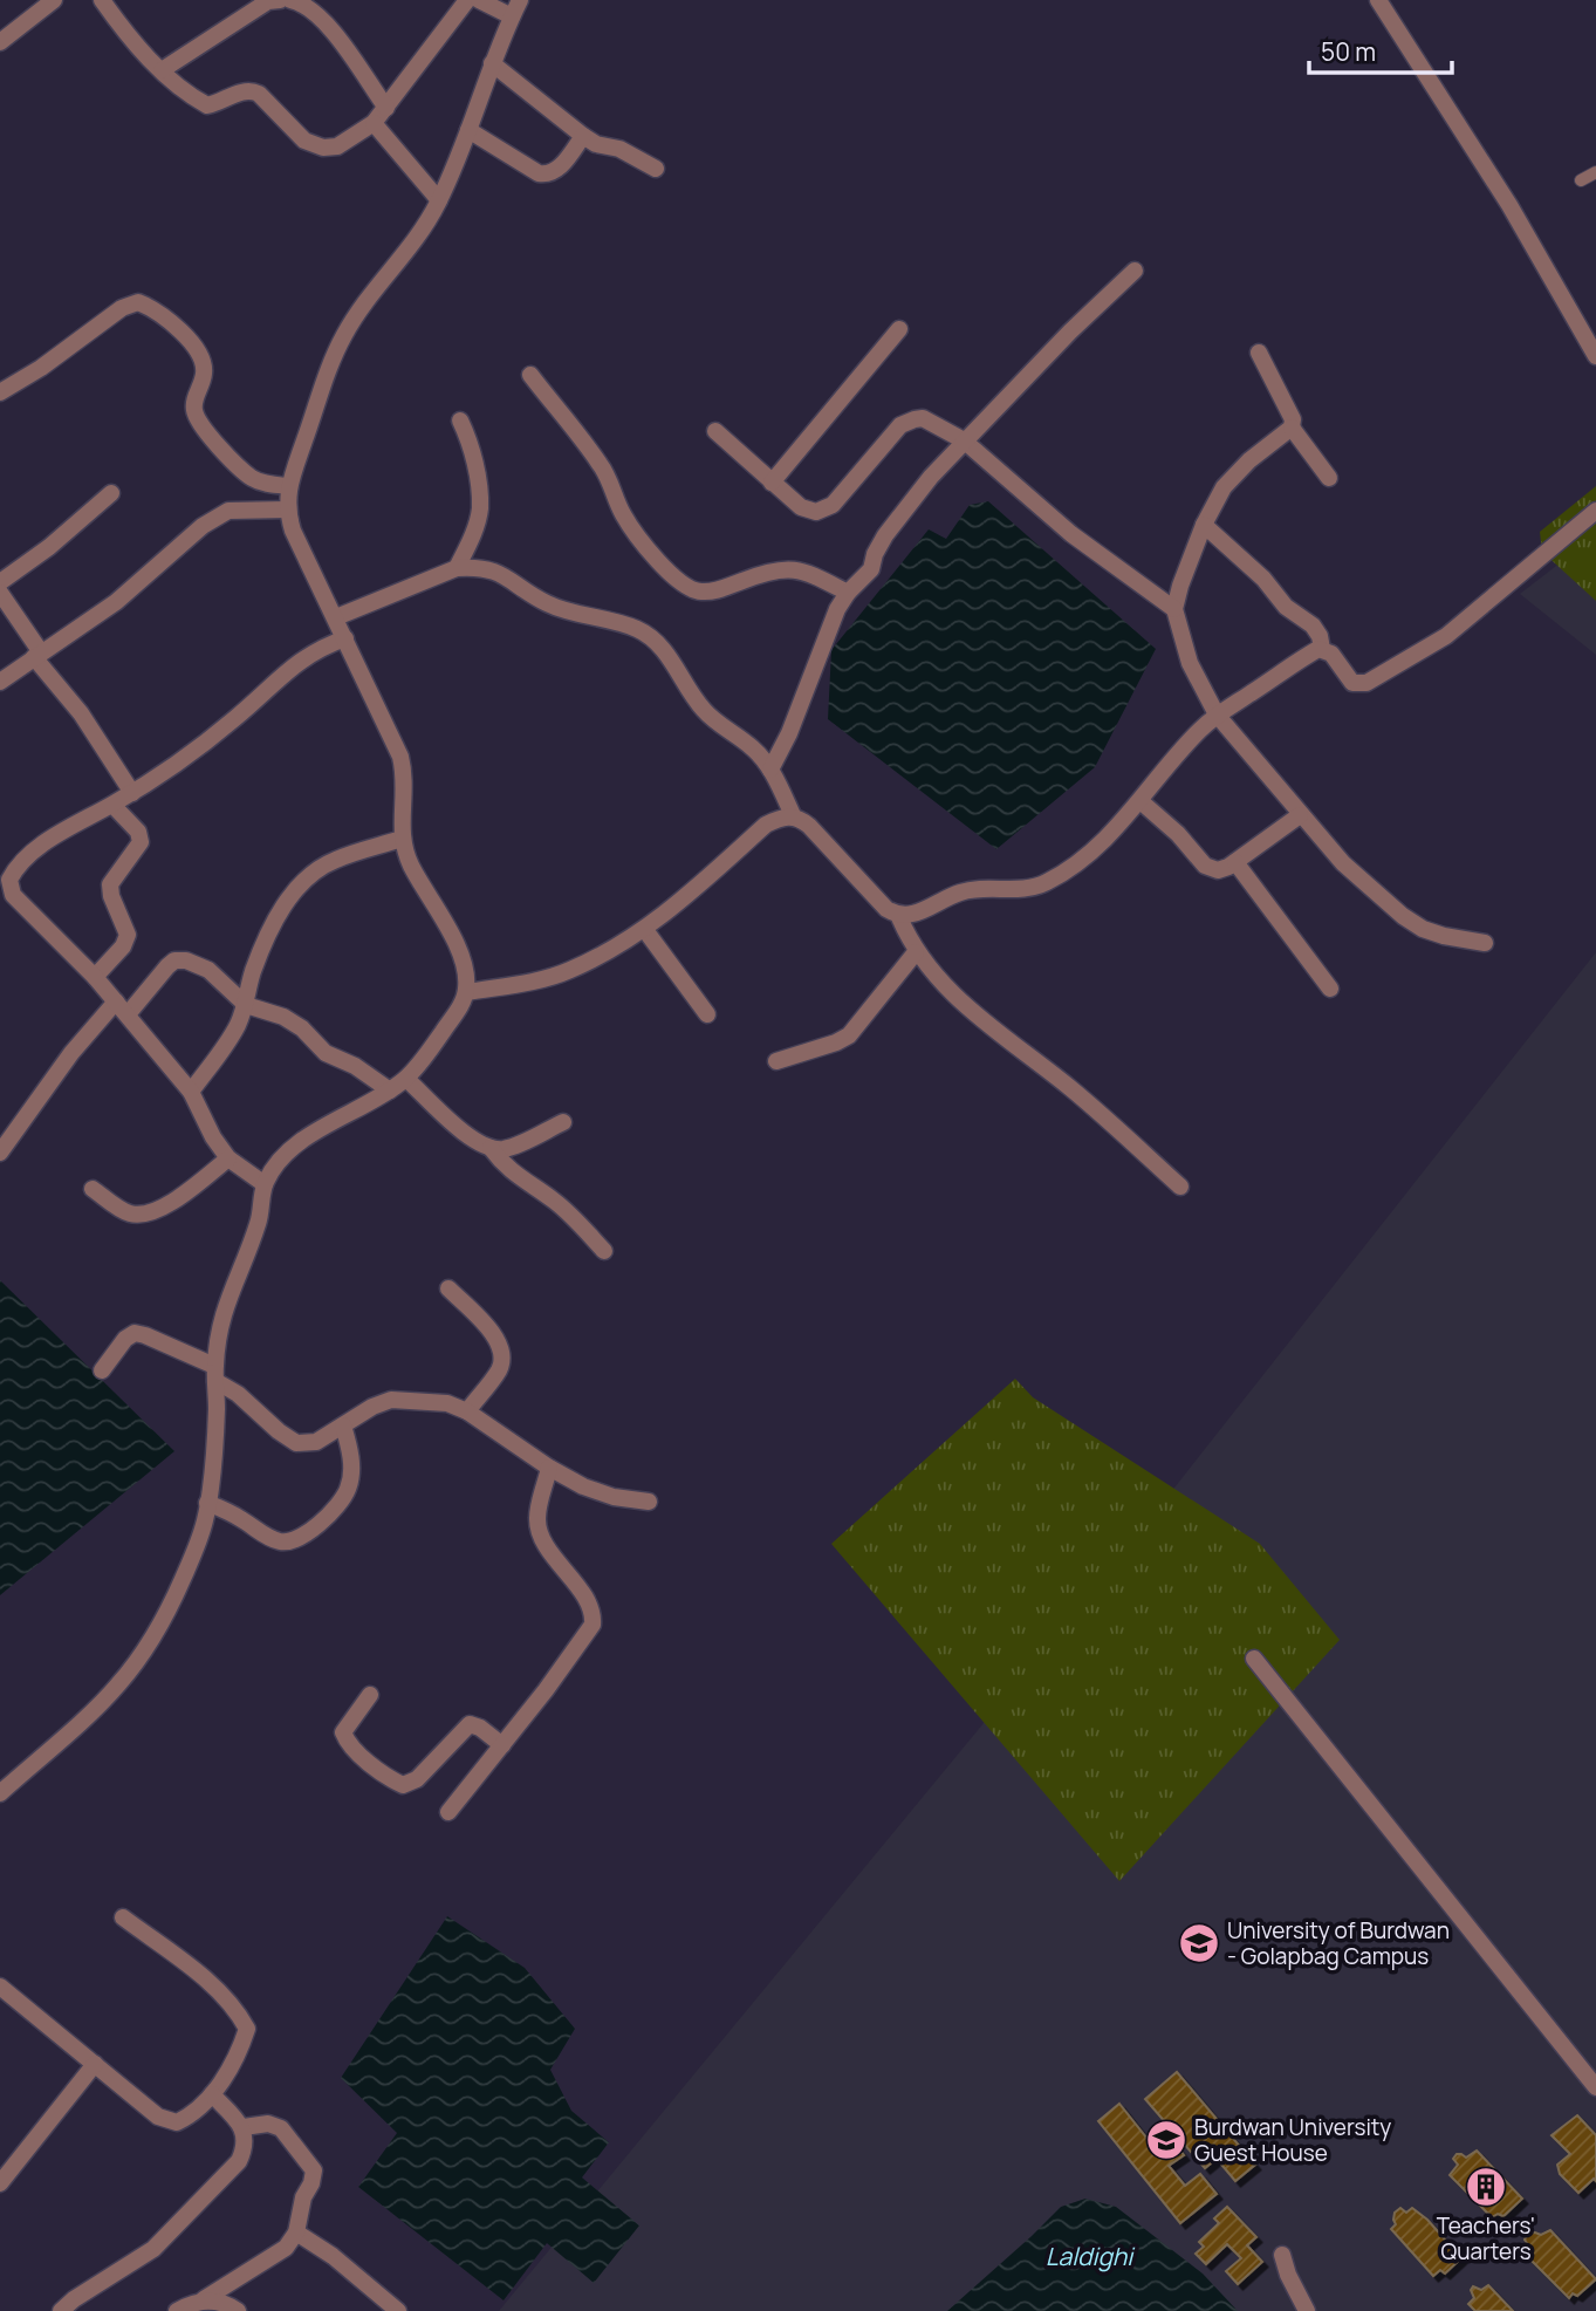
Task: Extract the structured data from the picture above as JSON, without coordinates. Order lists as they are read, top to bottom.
{
  "water": ["Laldighi"],
  "places": {
    "school or university": ["University of Burdwan - Golapbag Campus", "Burdwan University Guest House"],
    "building": ["Teachers' Quarters"]
  },
  "scale_bar": "50 m"
}
